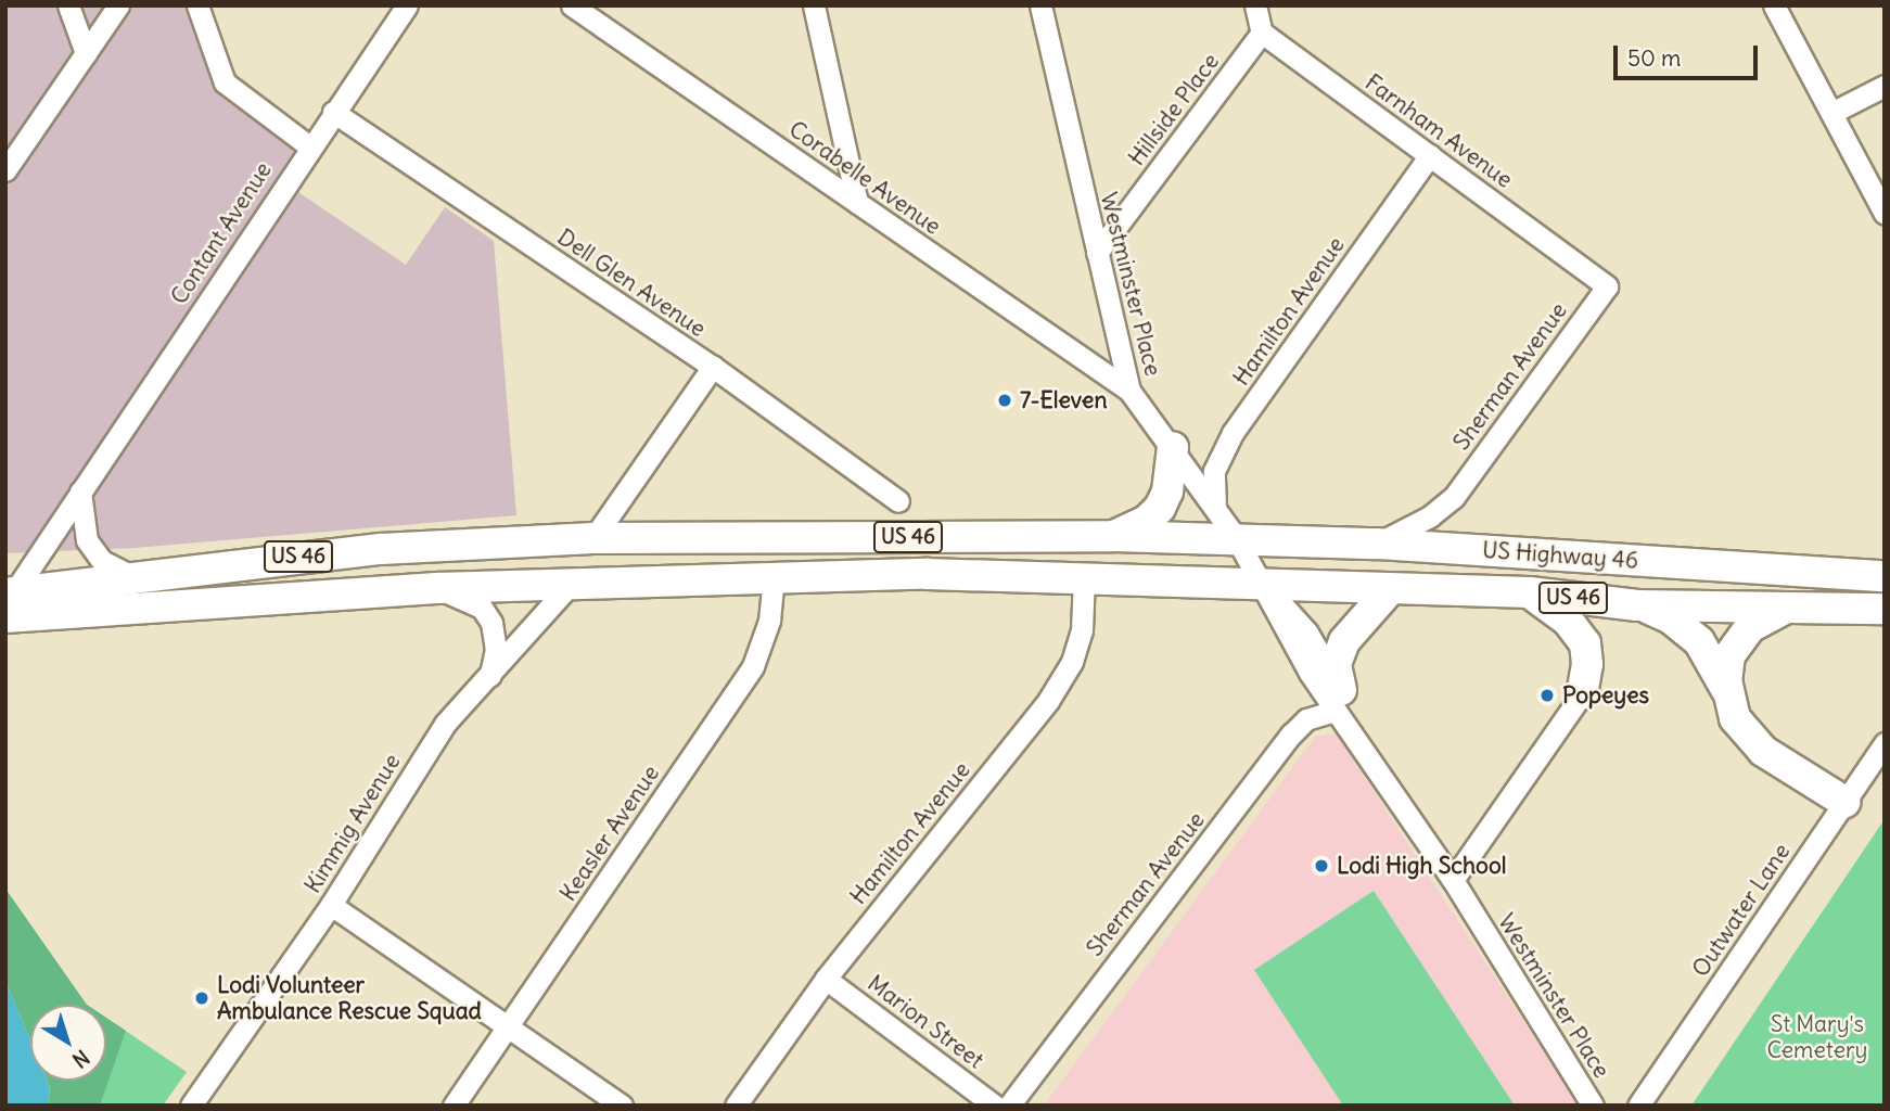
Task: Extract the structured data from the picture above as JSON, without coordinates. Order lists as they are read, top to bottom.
{
  "streets": {
    "highway": ["US 46", "US Highway 46"],
    "street": [
      "Hillside Place",
      "Farnham Avenue",
      "Corabelle Avenue",
      "Contant Avenue",
      "Dell Glen Avenue",
      "Westminster Place",
      "Hamilton Avenue",
      "Sherman Avenue",
      "Kimmig Avenue",
      "Keasler Avenue",
      "Outwater Lane",
      "Marion Street"
    ]
  },
  "crossings": [
    ["Hillside Place", "Farnham Avenue"],
    ["Hillside Place", "Westminster Place"],
    ["Farnham Avenue", "Hamilton Avenue"],
    ["Farnham Avenue", "Sherman Avenue"],
    ["Corabelle Avenue", "Westminster Place"],
    ["Contant Avenue", "Dell Glen Avenue"],
    ["Contant Avenue", "US 46"],
    ["Westminster Place", "Hamilton Avenue"],
    ["Westminster Place", "Sherman Avenue"],
    ["Westminster Place", "US 46"],
    ["Westminster Place", "US Highway 46"],
    ["Hamilton Avenue", "US 46"],
    ["Hamilton Avenue", "Marion Street"],
    ["Sherman Avenue", "US Highway 46"],
    ["US 46", "US Highway 46"],
    ["US 46", "Kimmig Avenue"],
    ["US 46", "Keasler Avenue"]
  ],
  "parks": ["St Mary's Cemetery"],
  "places": [
    "7-Eleven",
    "Popeyes",
    "Lodi High School",
    "Lodi Volunteer Ambulance Rescue Squad"
  ],
  "scale_bar": "50 m",
  "north": "bottom right"
}
